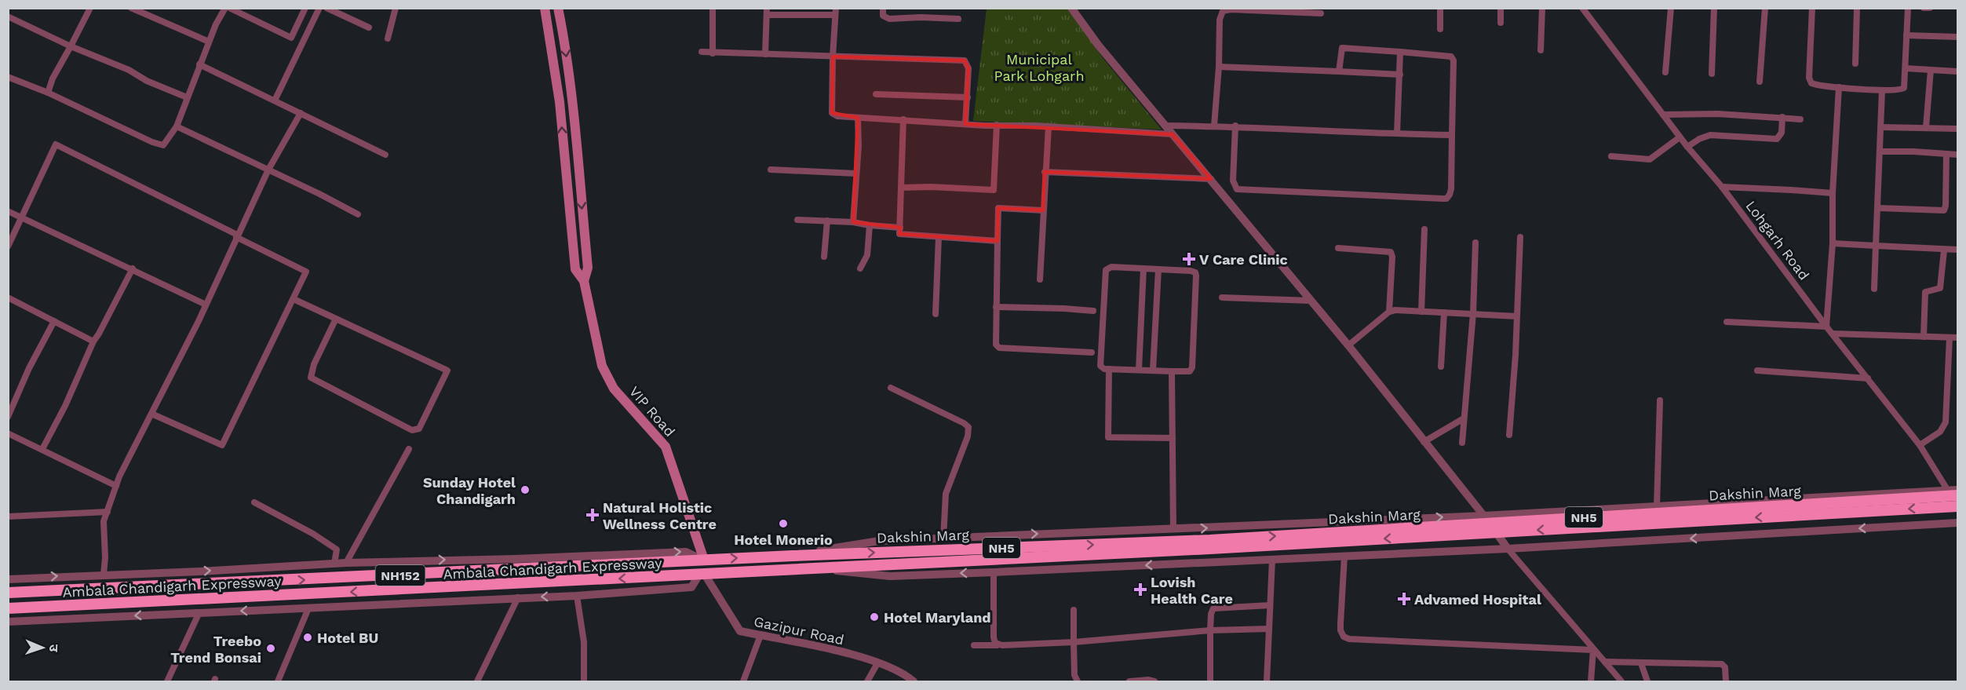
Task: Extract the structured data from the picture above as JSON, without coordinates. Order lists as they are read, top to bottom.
{
  "streets": {
    "highway": [
      "Dakshin Marg",
      "NH5",
      "Ambala Chandigarh Expressway",
      "NH152"
    ],
    "main road": ["VIP Road"],
    "street": ["Lohgarh Road", "Gazipur Road"]
  },
  "crossings": [
    ["Lohgarh Road", "Dakshin Marg"],
    ["Lohgarh Road", "NH152"],
    ["VIP Road", "Ambala Chandigarh Expressway"],
    ["Dakshin Marg", "NH5"],
    ["Dakshin Marg", "Ambala Chandigarh Expressway"],
    ["Dakshin Marg", "NH152"],
    ["NH5", "Ambala Chandigarh Expressway"],
    ["NH5", "NH152"],
    ["Ambala Chandigarh Expressway", "NH152"],
    ["Ambala Chandigarh Expressway", "Gazipur Road"]
  ],
  "parks": ["Municipal Park Lohgarh"],
  "places": {
    "health": [
      "V Care Clinic",
      "Natural Holistic Wellness Centre",
      "Lovish Health Care",
      "Advamed Hospital"
    ],
    "other": [
      "Sunday Hotel Chandigarh",
      "Hotel Monerio",
      "Hotel Maryland",
      "Hotel BU",
      "Treebo Trend Bonsai"
    ]
  },
  "north": "right"
}
